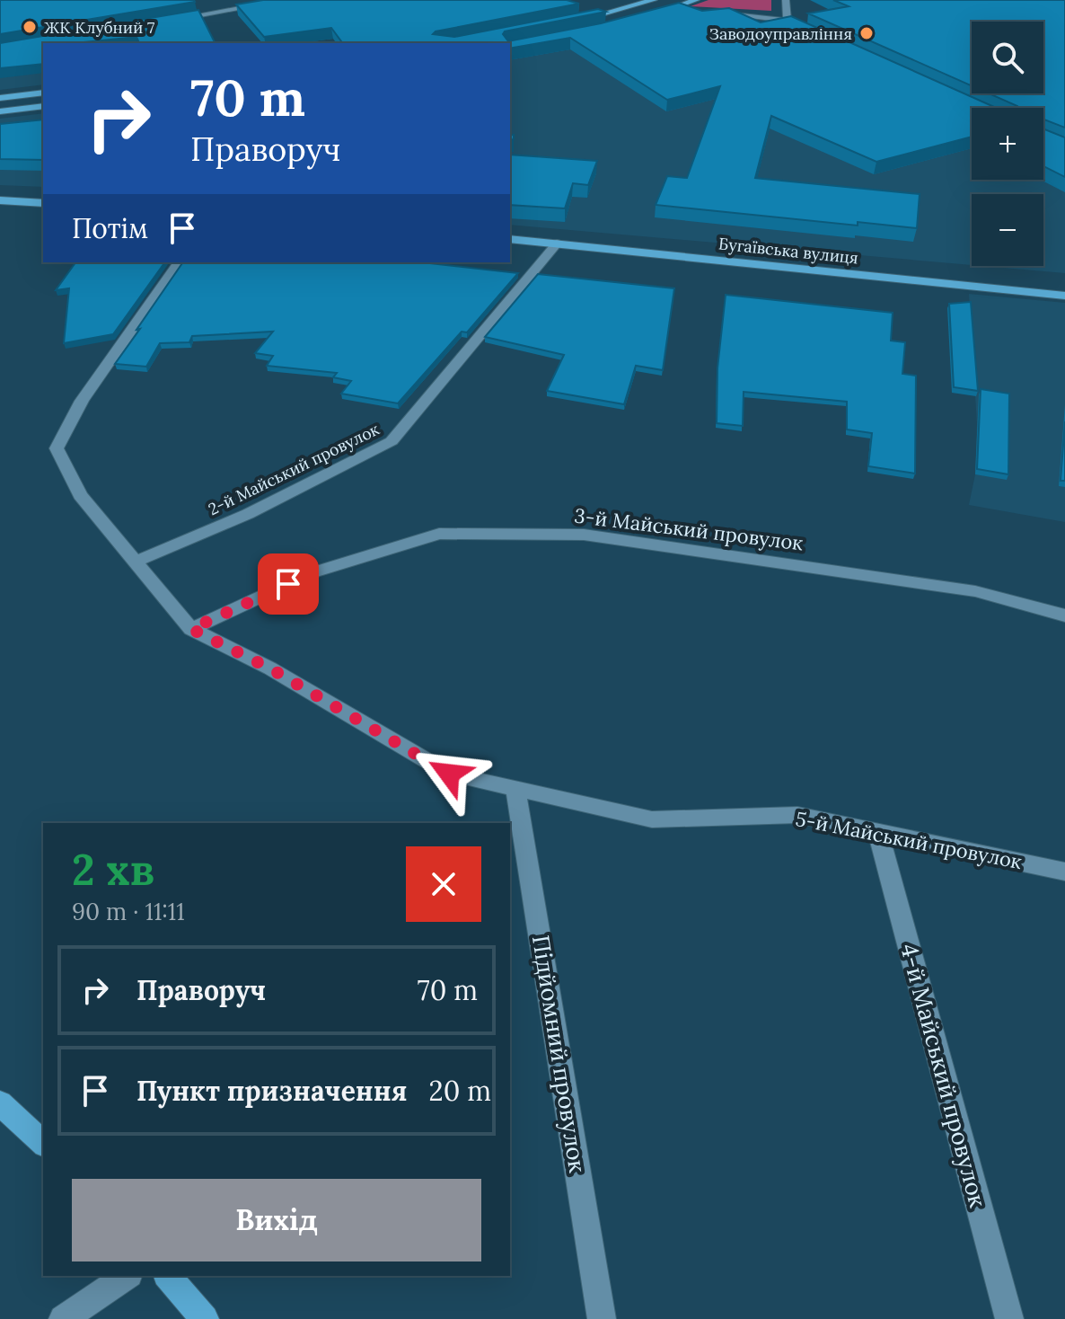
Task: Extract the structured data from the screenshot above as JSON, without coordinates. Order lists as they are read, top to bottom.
{
  "streets": {
    "main road": ["Бугаївська вулиця"],
    "street": [
      "2-й Майський провулок",
      "3-й Майський провулок",
      "5-й Майський провулок",
      "Підйомний провулок",
      "4-й Майський провулок"
    ]
  },
  "crossings": [
    ["Бугаївська вулиця", "2-й Майський провулок"],
    ["3-й Майський провулок", "5-й Майський провулок"],
    ["5-й Майський провулок", "Підйомний провулок"],
    ["5-й Майський провулок", "4-й Майський провулок"]
  ],
  "places": ["ЖК Клубний 7", "Заводоуправління"],
  "page": {
    "map_buttons": ["+", "−"],
    "turn": ["70 m", "Праворуч"],
    "then": "Потім",
    "heading": ["2 хв", "90 m · 11:11"],
    "list": [
      {
        "name": "Праворуч",
        "value": "70 m"
      },
      {
        "name": "Пункт призначення",
        "value": "20 m"
      }
    ],
    "buttons": "Вихід"
  }
}
